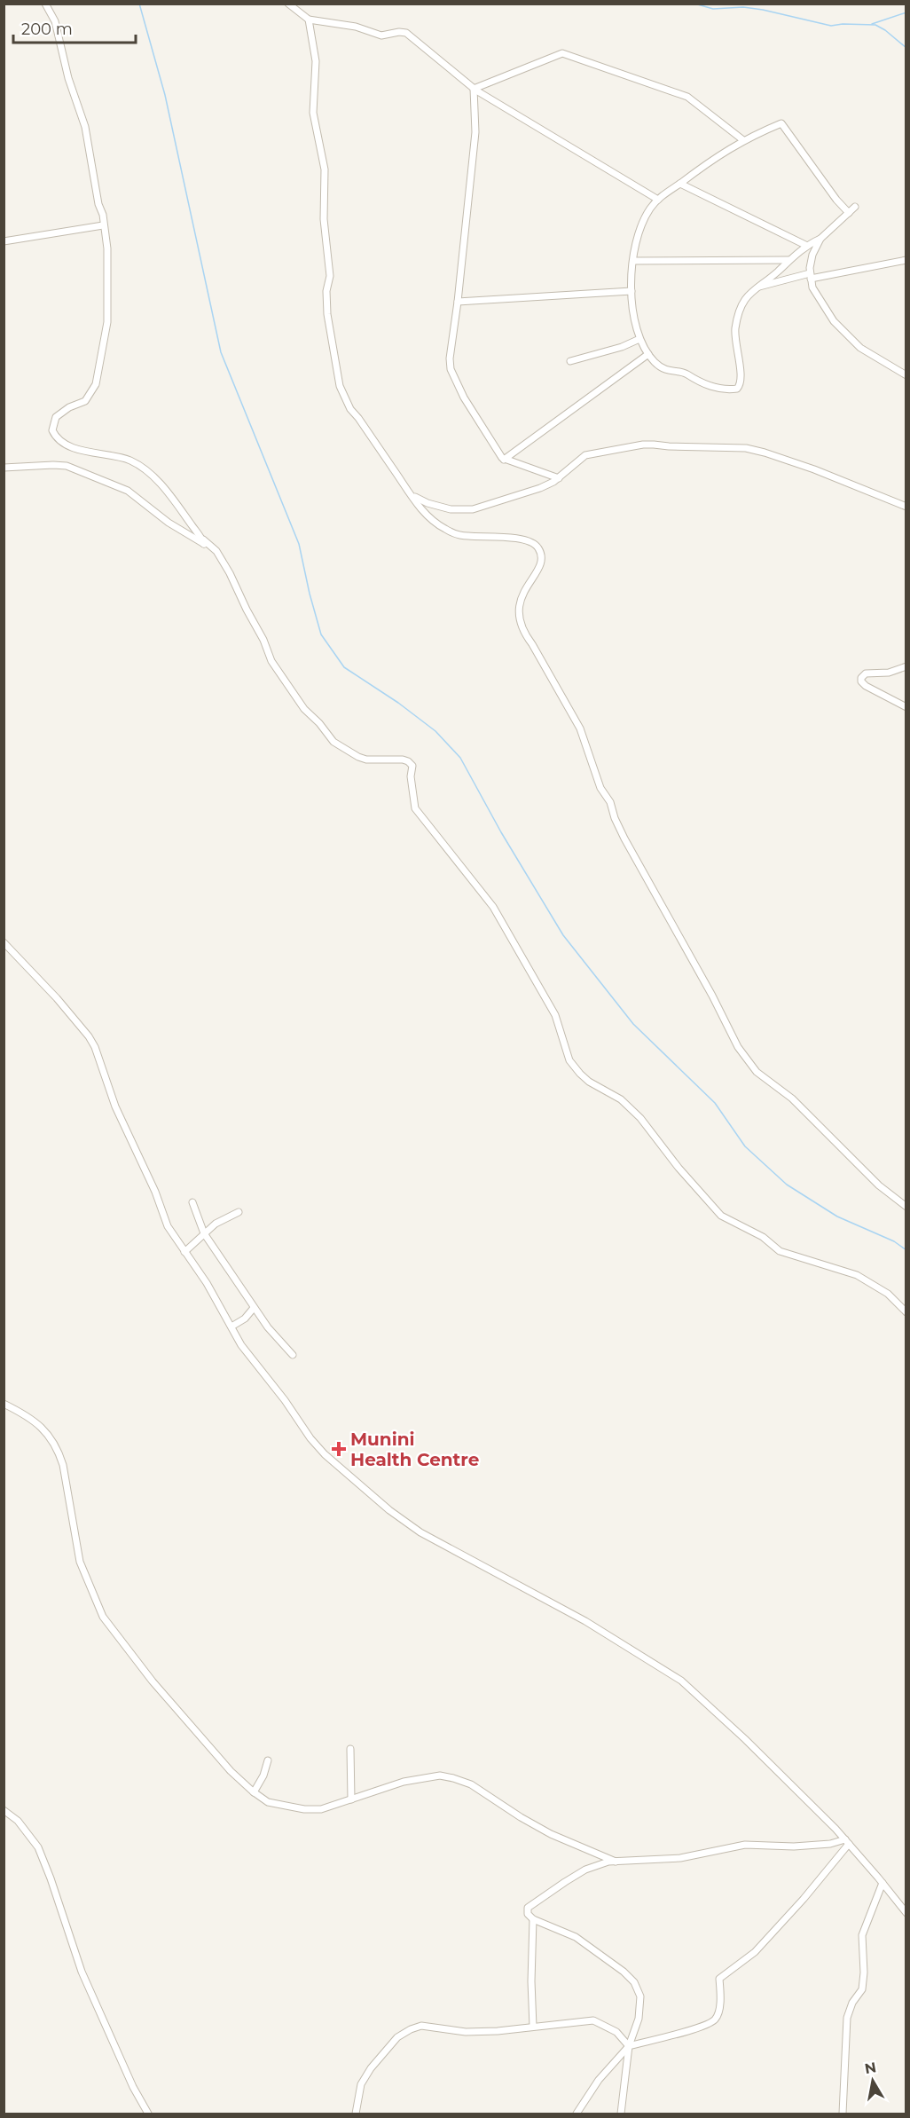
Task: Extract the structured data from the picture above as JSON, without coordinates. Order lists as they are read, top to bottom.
{
  "places": {
    "health": ["Munini Health Centre"]
  },
  "scale_bar": "200 m",
  "north": "top"
}
